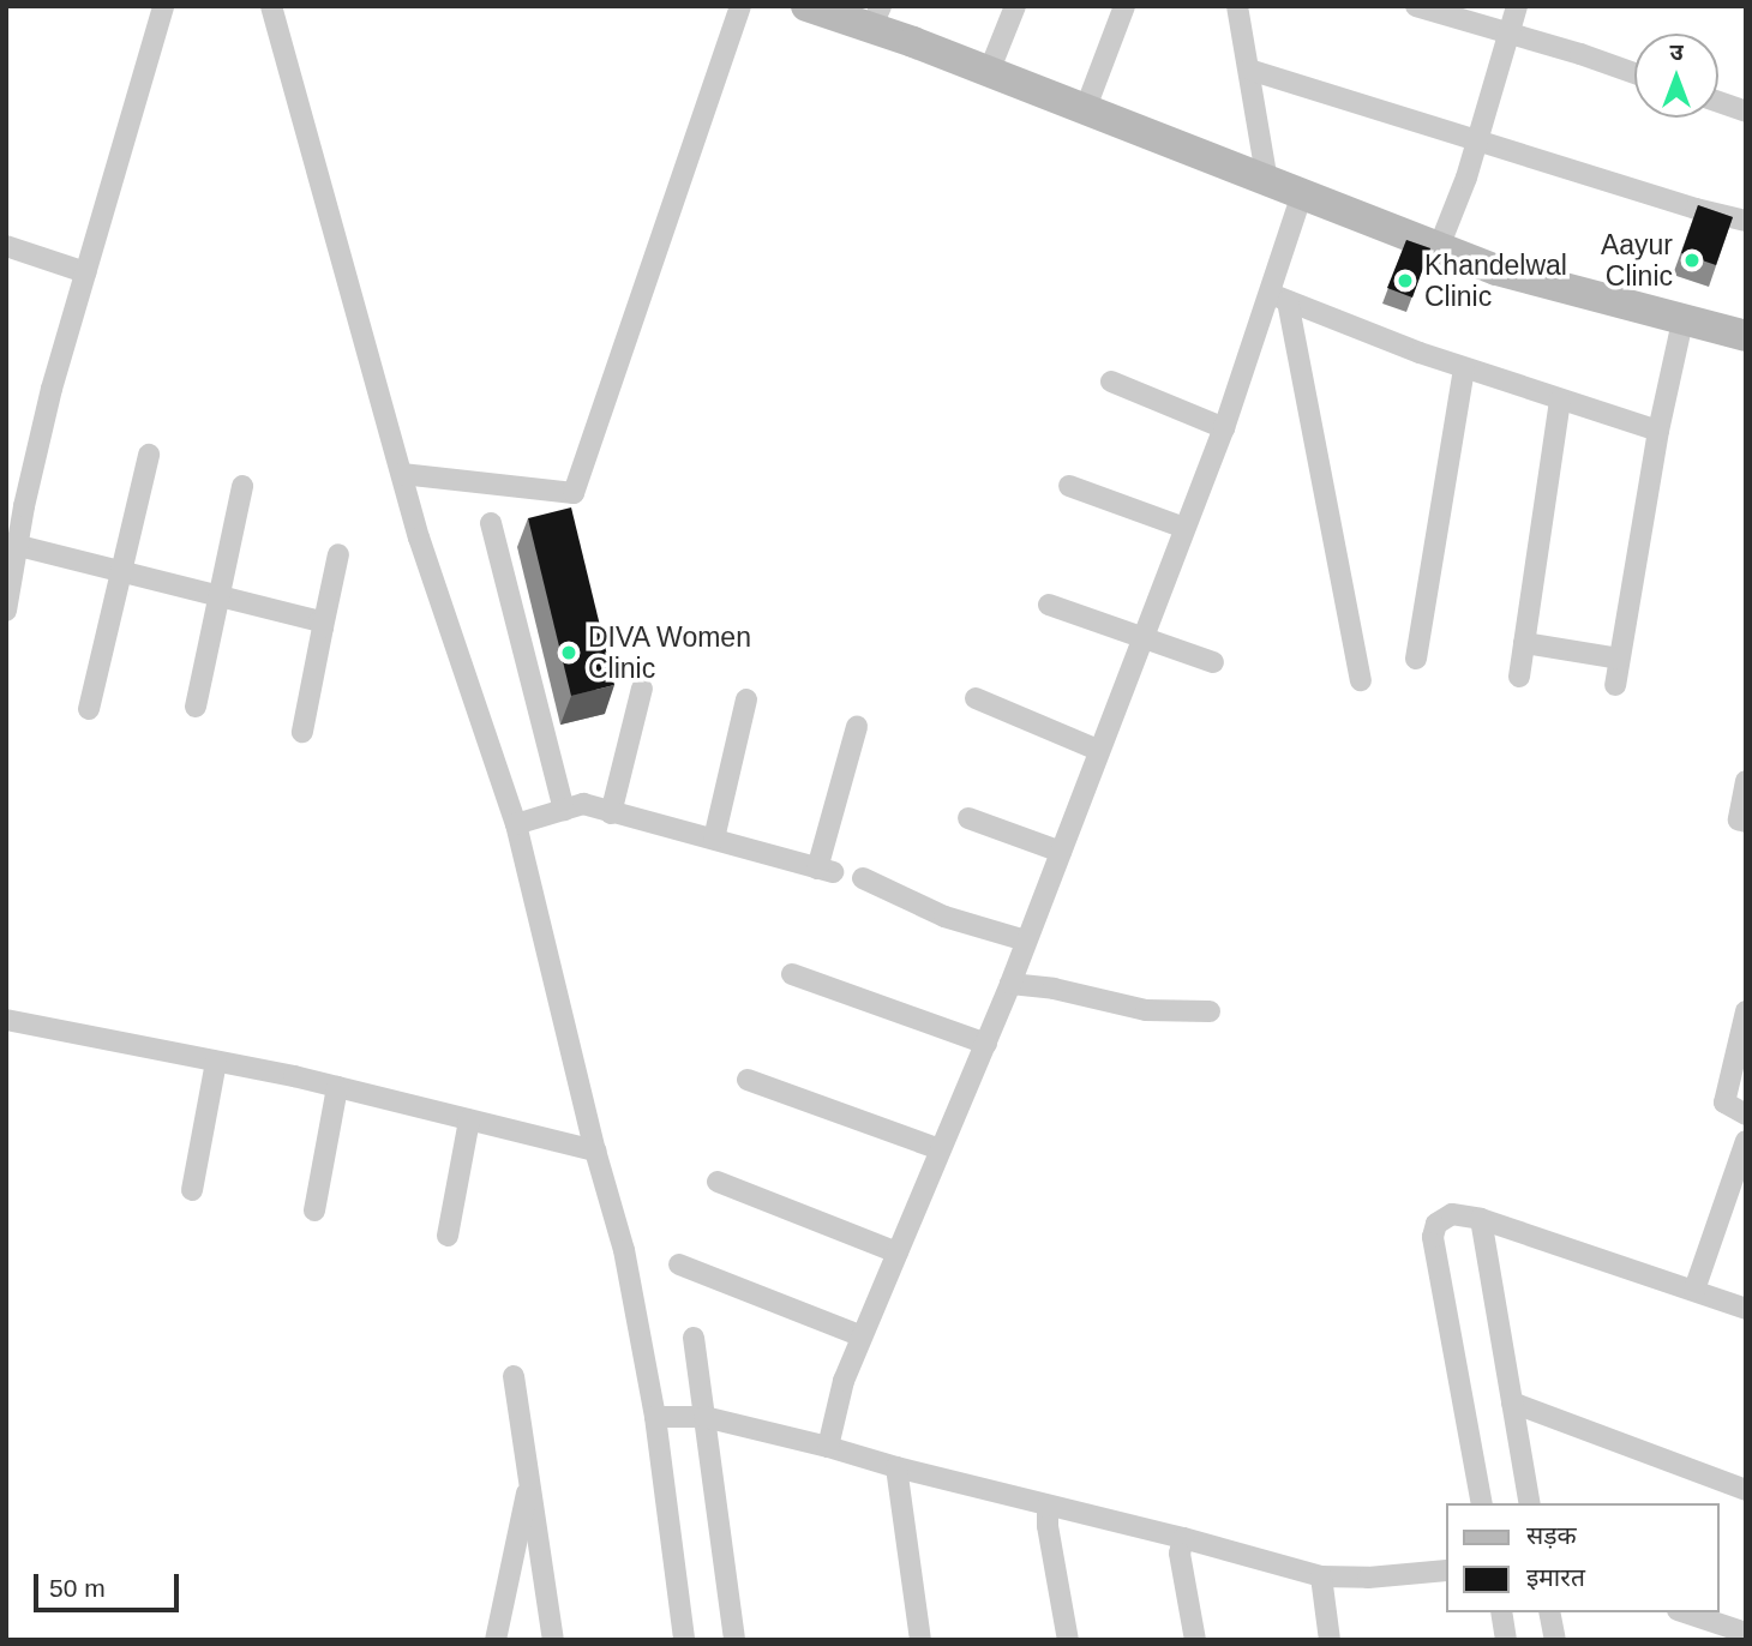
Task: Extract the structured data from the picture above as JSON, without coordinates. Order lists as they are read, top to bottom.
{
  "places": ["Aayur Clinic", "Khandelwal Clinic", "DIVA Women Clinic"],
  "legend": ["सड़क", "इमारत"],
  "scale_bar": "50 m",
  "north": "top"
}
